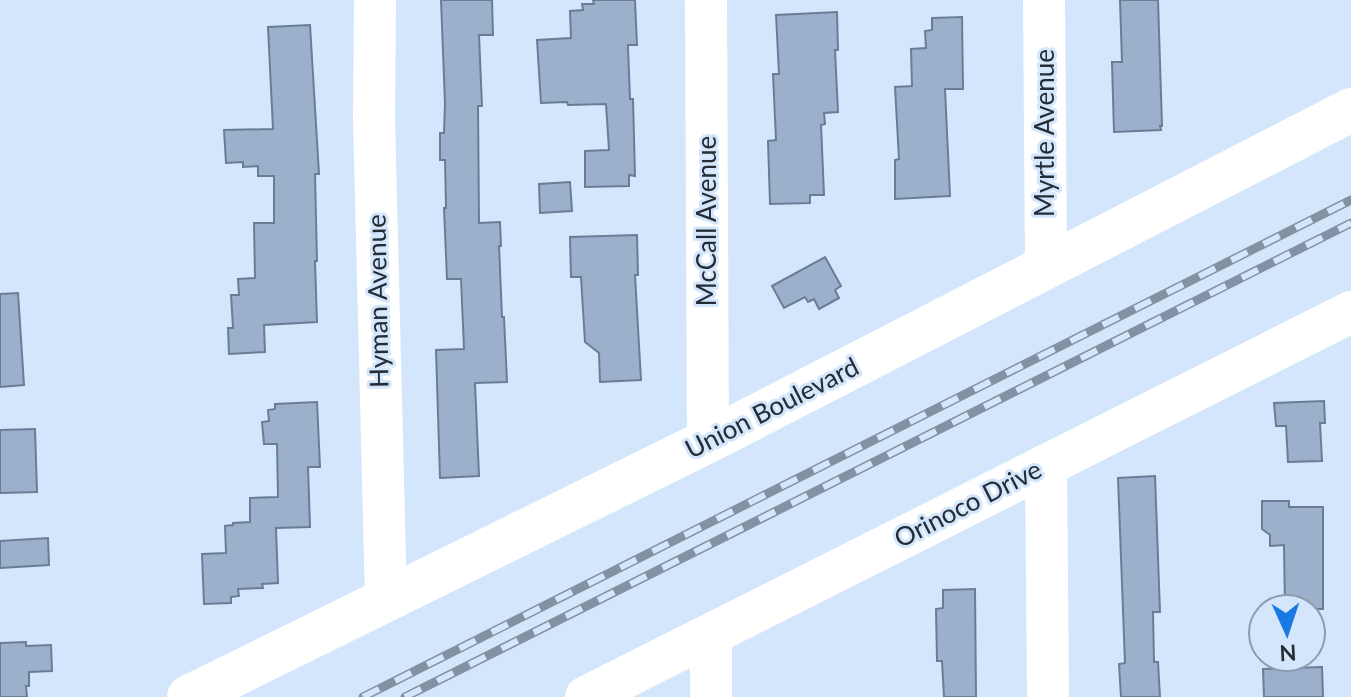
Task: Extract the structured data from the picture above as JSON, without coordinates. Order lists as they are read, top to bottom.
{
  "streets": {
    "main road": ["Union Boulevard"],
    "street": [
      "Myrtle Avenue",
      "McCall Avenue",
      "Hyman Avenue",
      "Orinoco Drive"
    ]
  },
  "crossings": [
    ["Myrtle Avenue", "Union Boulevard"],
    ["McCall Avenue", "Union Boulevard"],
    ["Hyman Avenue", "Union Boulevard"]
  ],
  "north": "bottom"
}
